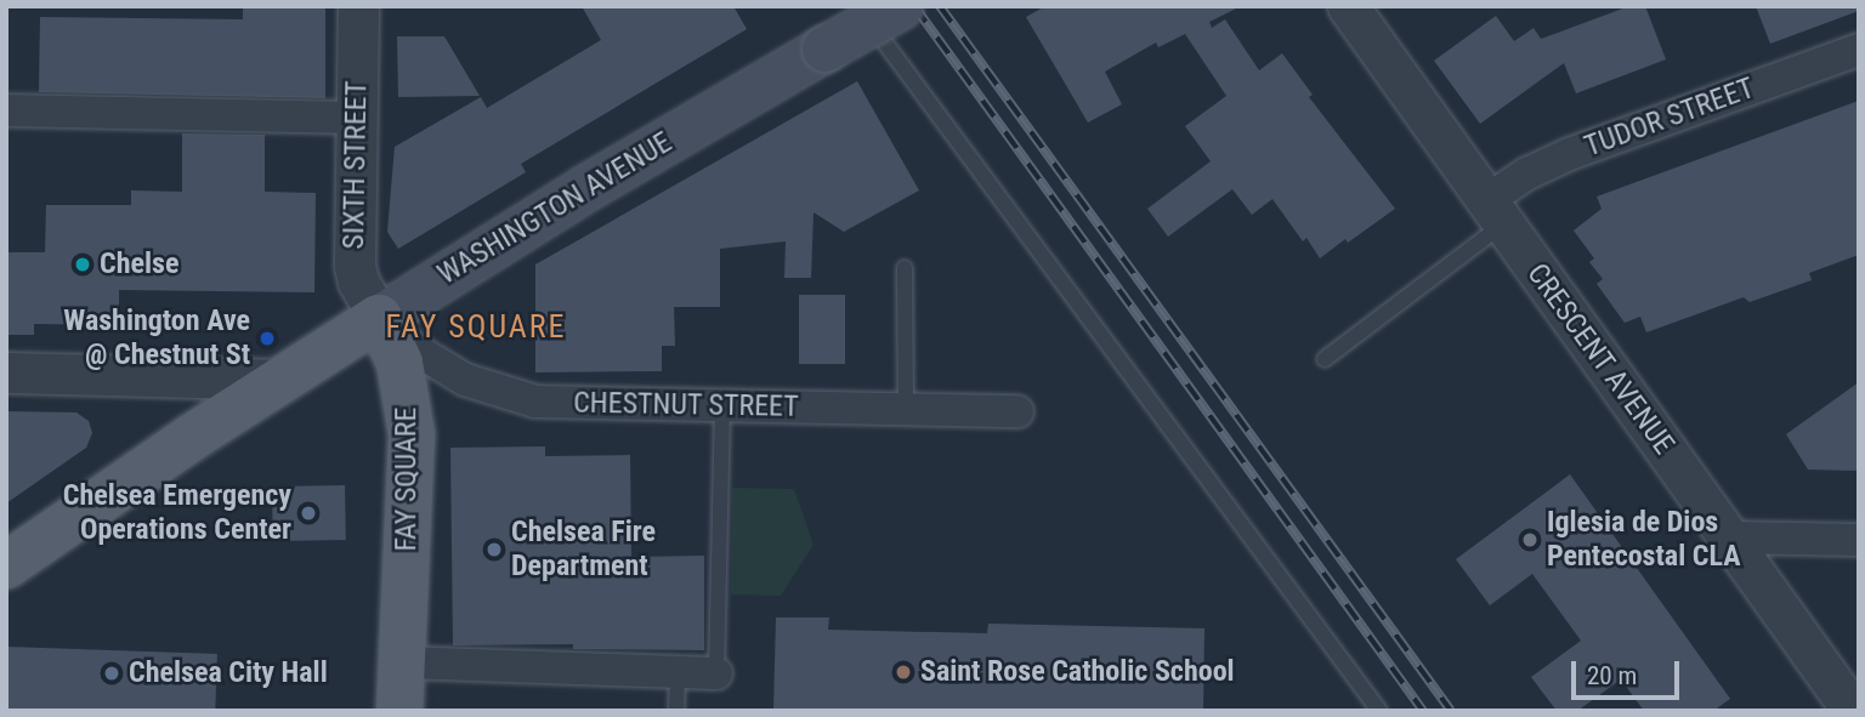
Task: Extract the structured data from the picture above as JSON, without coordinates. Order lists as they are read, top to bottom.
{
  "streets": {
    "main road": ["WASHINGTON AVENUE", "FAY SQUARE"],
    "street": [
      "TUDOR STREET",
      "SIXTH STREET",
      "CRESCENT AVENUE",
      "CHESTNUT STREET"
    ]
  },
  "crossings": [
    ["TUDOR STREET", "CRESCENT AVENUE"],
    ["SIXTH STREET", "WASHINGTON AVENUE"],
    ["SIXTH STREET", "CHESTNUT STREET"],
    ["SIXTH STREET", "FAY SQUARE"],
    ["WASHINGTON AVENUE", "CHESTNUT STREET"],
    ["WASHINGTON AVENUE", "FAY SQUARE"],
    ["CHESTNUT STREET", "FAY SQUARE"]
  ],
  "districts": ["FAY SQUARE"],
  "places": [
    "Chelse",
    "Washington Ave @ Chestnut St",
    "Chelsea Emergency Operations Center",
    "Iglesia de Dios Pentecostal CLA",
    "Chelsea Fire Department",
    "Saint Rose Catholic School",
    "Chelsea City Hall"
  ],
  "scale_bar": "20 m"
}
